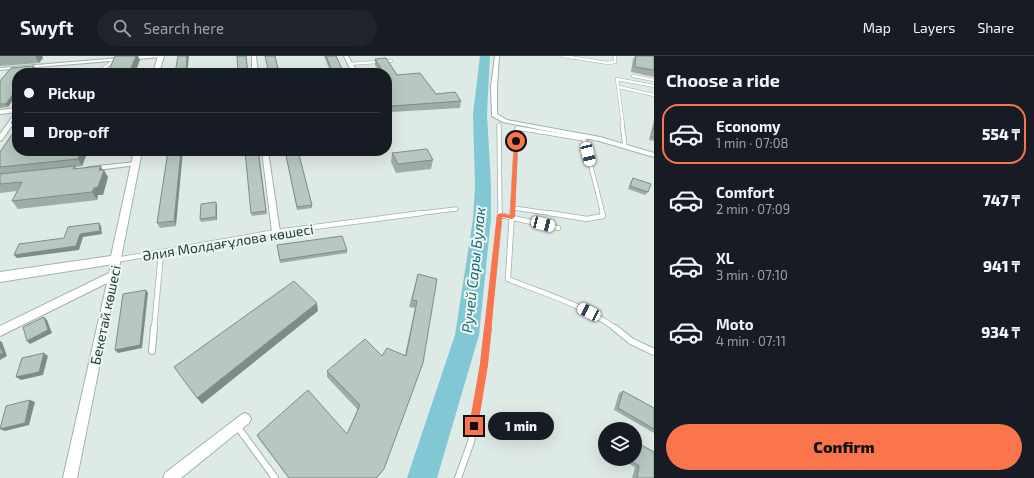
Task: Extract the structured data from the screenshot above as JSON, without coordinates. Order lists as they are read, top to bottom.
{
  "streets": {
    "street": ["Әлия Молдағұлова көшесі", "Бекетай көшесі"]
  },
  "crossings": [
    ["Әлия Молдағұлова көшесі", "Бекетай көшесі"]
  ],
  "water": ["Ручей Сары Булак"],
  "page": {
    "header": "Swyft",
    "search": "Search here",
    "nav": ["Map", "Layers", "Share"],
    "heading": "Choose a ride",
    "banner": ["Pickup", "Drop-off"],
    "list": [
      {
        "name": "Economy",
        "note": "1 min · 07:08",
        "value": "554 ₸"
      },
      {
        "name": "Comfort",
        "note": "2 min · 07:09",
        "value": "747 ₸"
      },
      {
        "name": "XL",
        "note": "3 min · 07:10",
        "value": "941 ₸"
      },
      {
        "name": "Moto",
        "note": "4 min · 07:11",
        "value": "934 ₸"
      }
    ],
    "bubble": "1 min",
    "buttons": "Confirm"
  }
}
